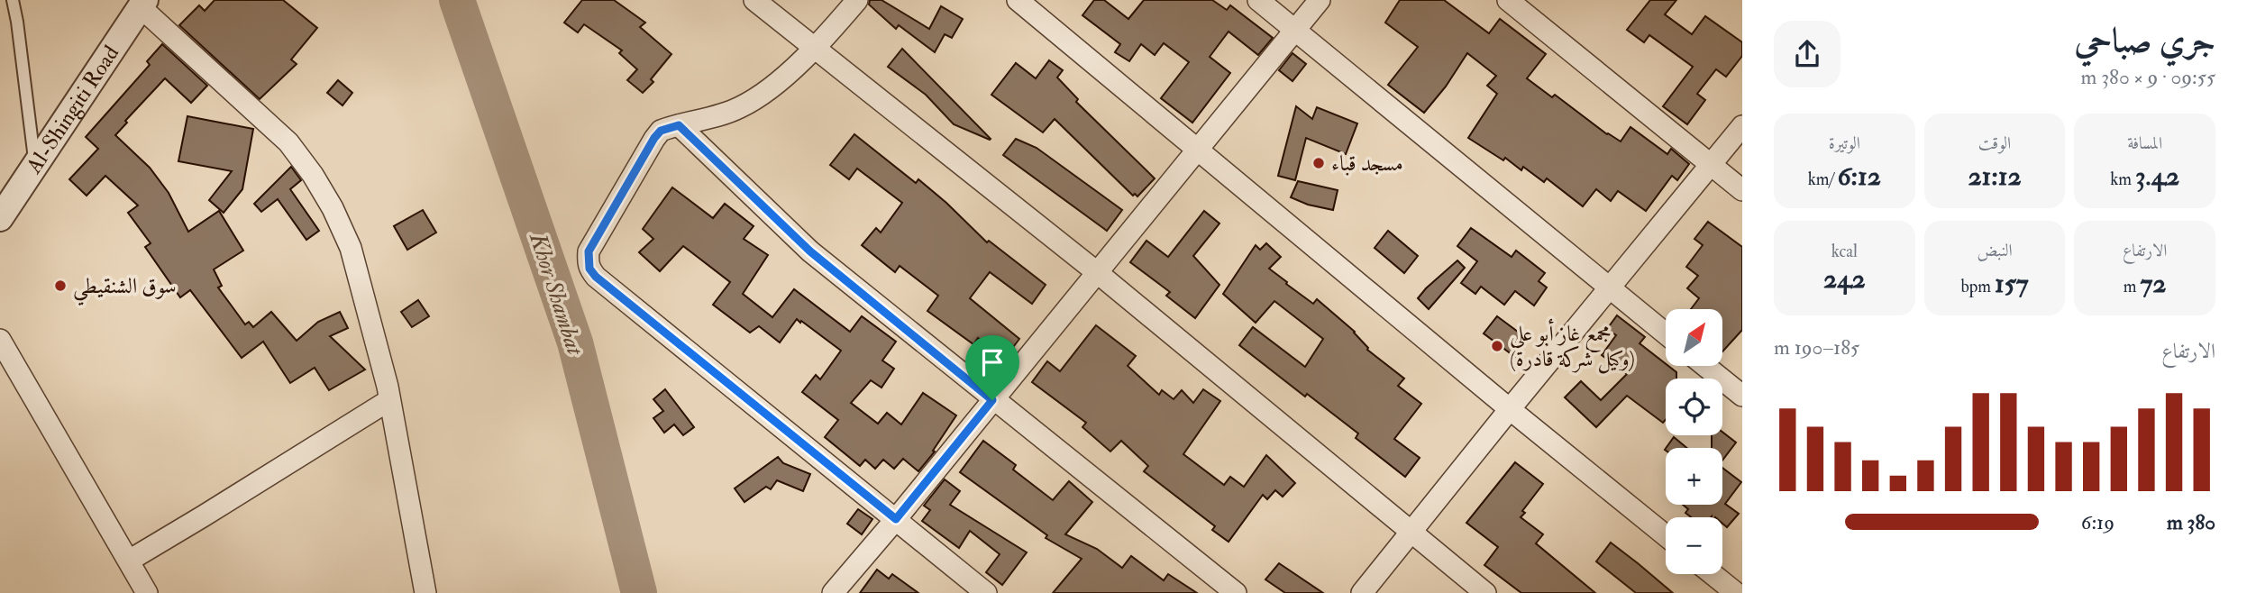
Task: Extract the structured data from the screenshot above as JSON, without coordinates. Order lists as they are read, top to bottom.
{
  "streets": {
    "street": ["Al-Shingiti Road"]
  },
  "water": ["Khor Shambat"],
  "places": ["مسجد قباء", "سوق الشنقيطي", "مجمع غاز أبو علي (وكيل شركة قادرة)"],
  "north": "top right",
  "page": {
    "heading": ["جري صباحي", "09:55 · 9 × 380 m"],
    "stats": [
      ["المسافة", "3.42 km"],
      ["الوقت", "21:12"],
      ["الوتيرة", "6:12 /km"],
      ["الارتفاع", "72 m"],
      ["النبض", "157 bpm"],
      ["kcal", "242"]
    ],
    "map_buttons": ["+", "−"],
    "chart": ["الارتفاع", "185–190 m"],
    "list": [
      {
        "name": "380 m",
        "note": "6:19"
      }
    ]
  }
}
